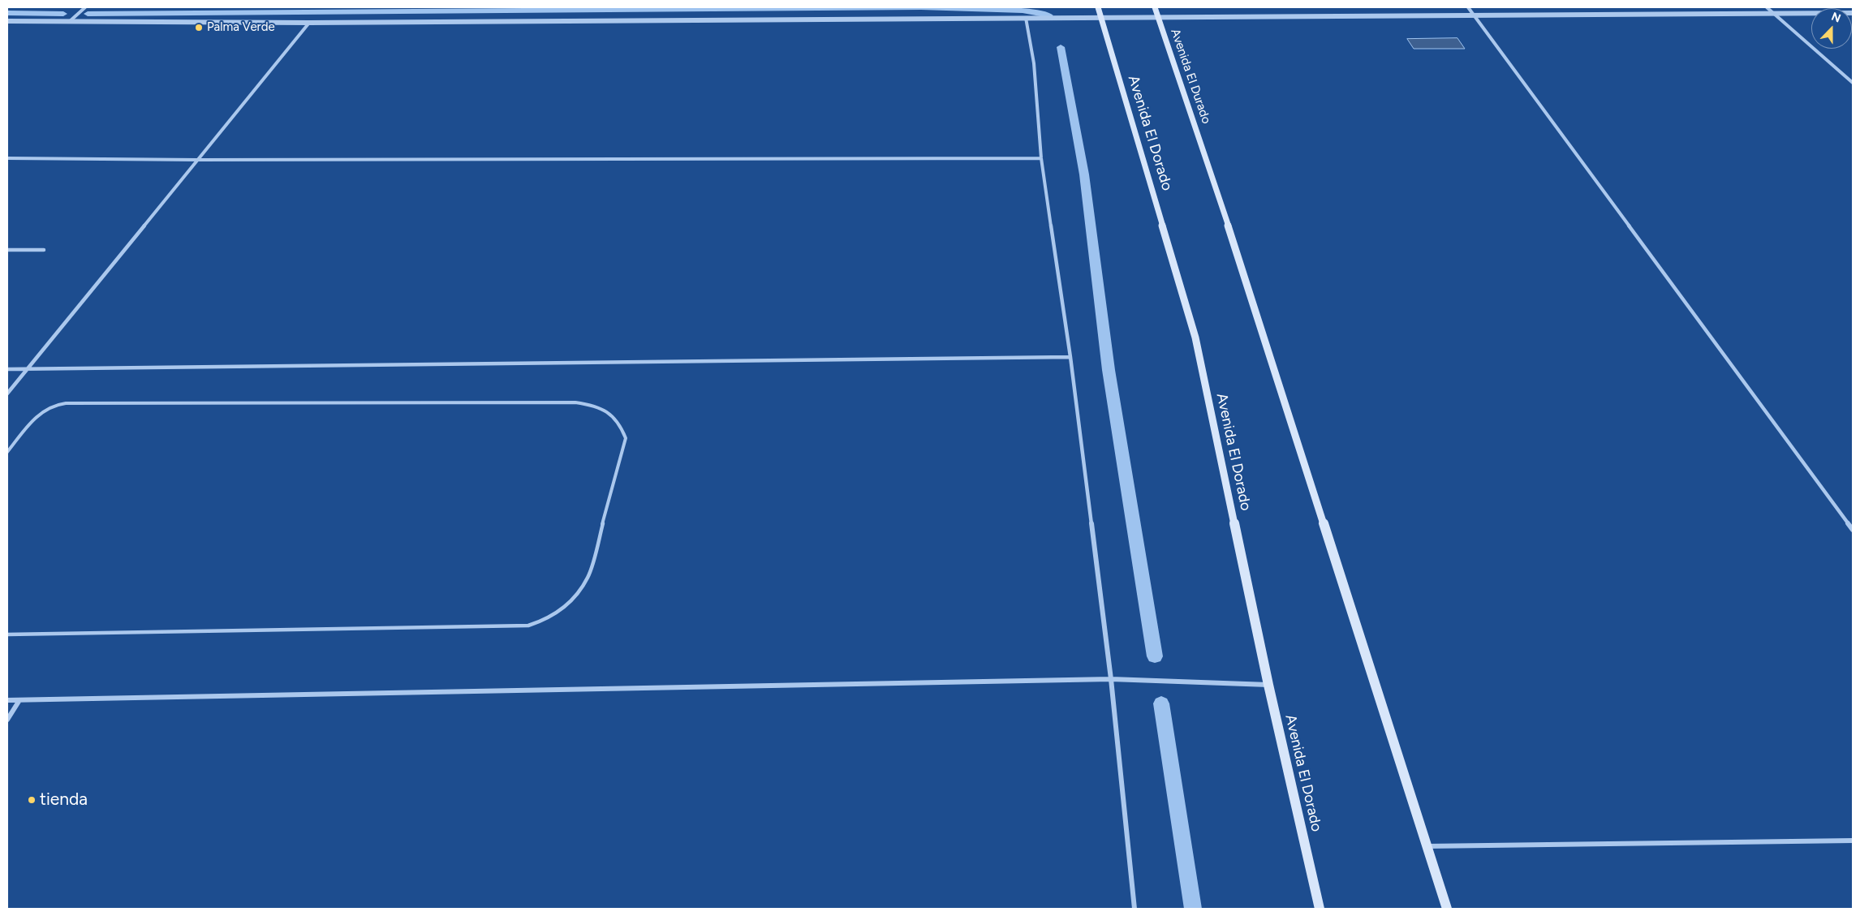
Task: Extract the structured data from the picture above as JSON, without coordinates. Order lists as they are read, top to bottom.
{
  "streets": {
    "main road": ["Avenida El Durado", "Avenida El Dorado"]
  },
  "places": ["Palma Verde", "tienda"],
  "north": "top"
}
